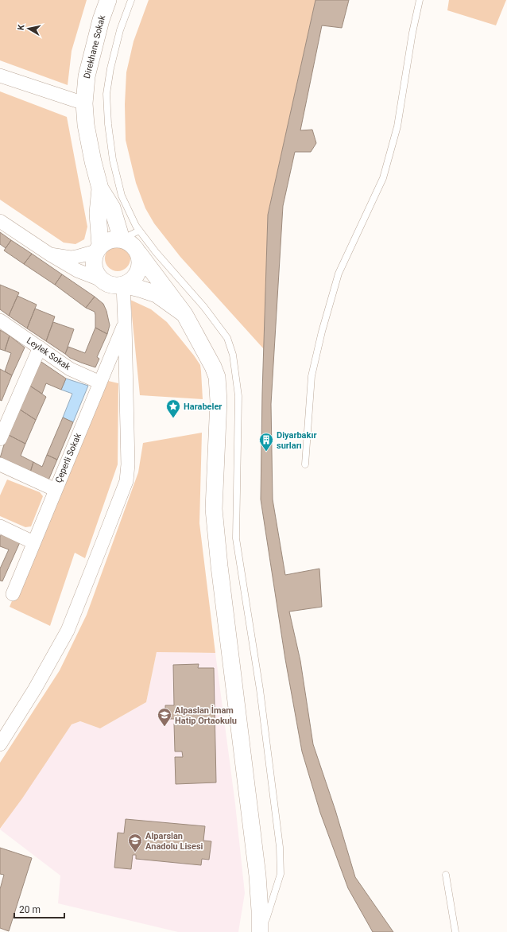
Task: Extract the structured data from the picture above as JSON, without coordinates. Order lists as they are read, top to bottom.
{
  "streets": {
    "street": ["Direkhane Sokak", "Leylek Sokak", "Çeperli Sokak"]
  },
  "crossings": [
    ["Leylek Sokak", "Çeperli Sokak"]
  ],
  "places": {
    "place": ["Harabeler"],
    "building": ["Diyarbakır surları"],
    "school or university": ["Alpaslan İmam Hatip Ortaokulu", "Alparslan Anadolu Lisesi"]
  },
  "scale_bar": "20 m",
  "north": "left"
}
